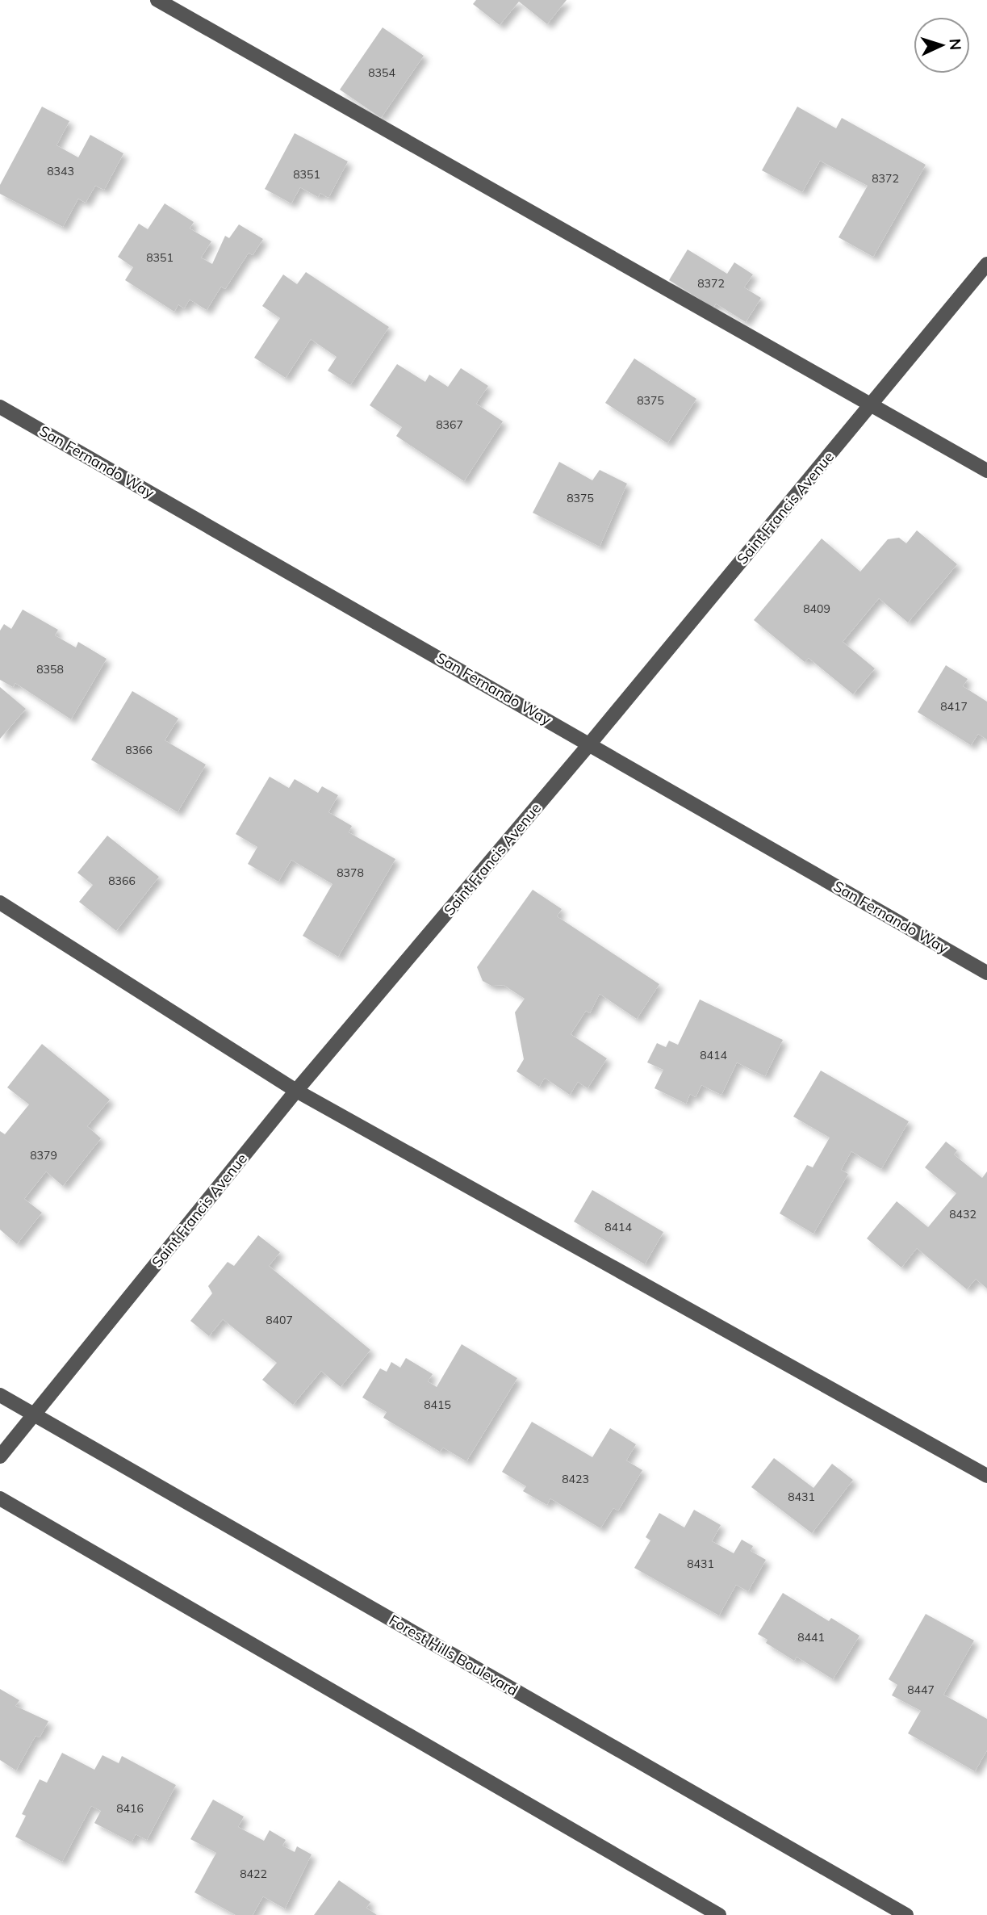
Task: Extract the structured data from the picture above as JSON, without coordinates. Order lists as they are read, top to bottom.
{
  "streets": {
    "street": ["San Fernando Way", "Saint Francis Avenue", "Forest Hills Boulevard"]
  },
  "crossings": [
    ["San Fernando Way", "Saint Francis Avenue"],
    ["Saint Francis Avenue", "Forest Hills Boulevard"]
  ],
  "house_numbers": [
    "8354",
    "8343",
    "8351",
    "8372",
    "8351",
    "8372",
    "8375",
    "8367",
    "8375",
    "8409",
    "8358",
    "8417",
    "8366",
    "8378",
    "8366",
    "8414",
    "8379",
    "8432",
    "8414",
    "8407",
    "8415",
    "8423",
    "8431",
    "8431",
    "8441",
    "8447",
    "8416",
    "8422"
  ],
  "north": "right"
}
